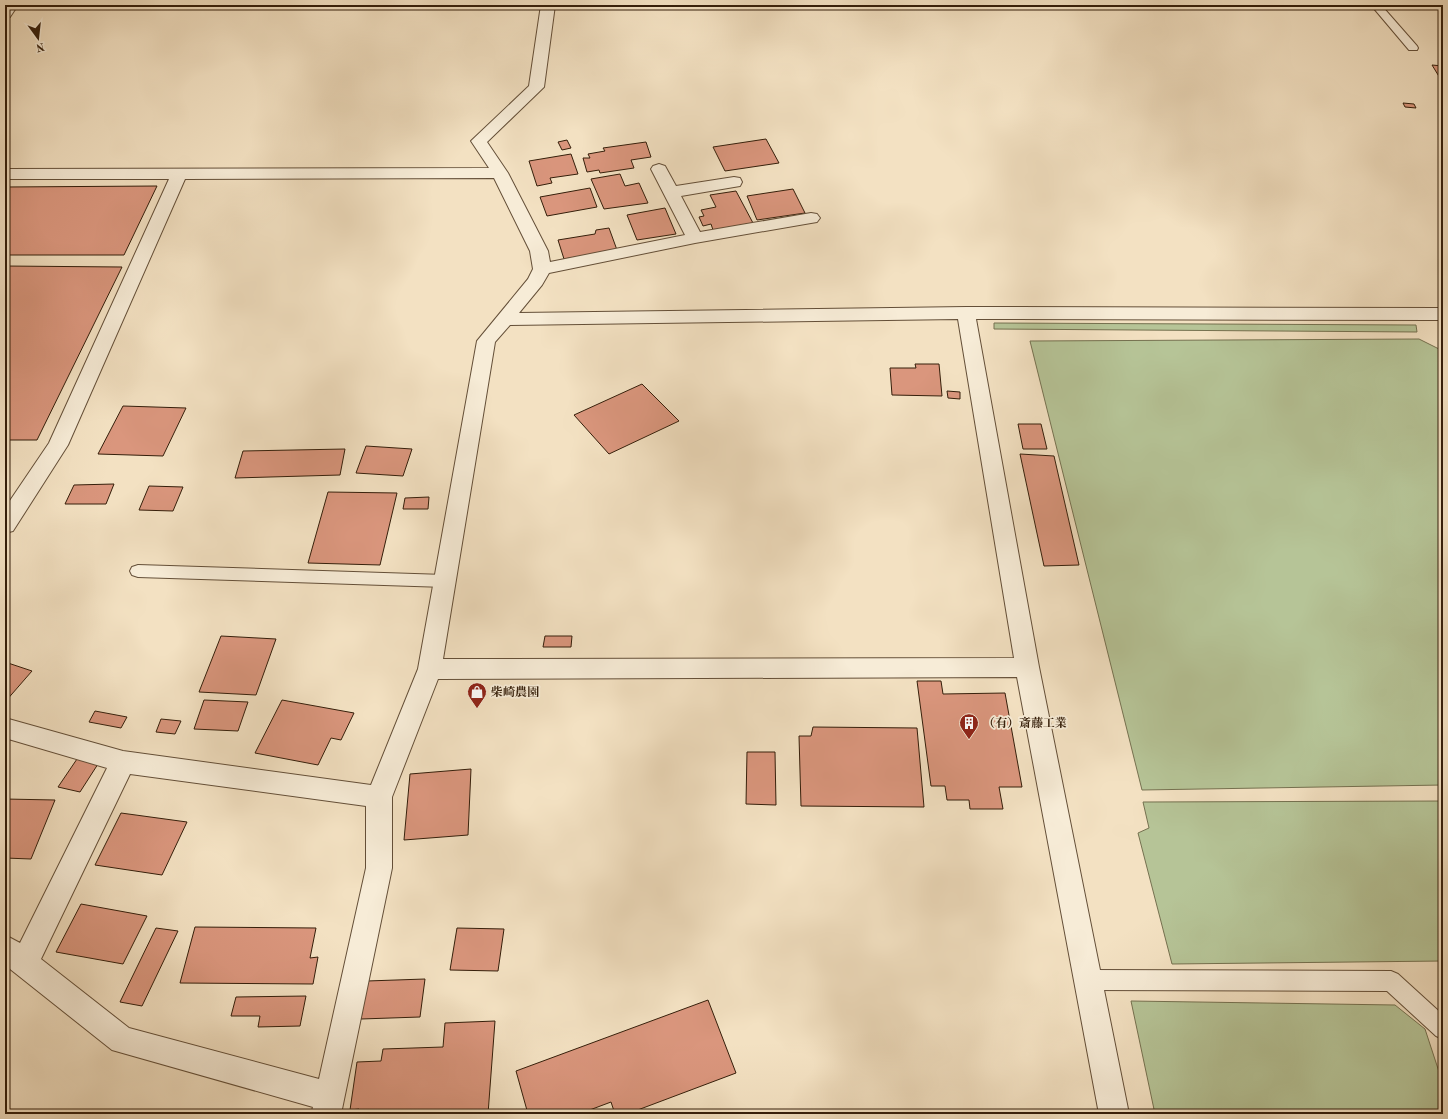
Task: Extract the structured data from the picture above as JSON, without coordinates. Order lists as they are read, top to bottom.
{
  "places": {
    "shop": ["柴崎農園"],
    "building": ["（有）斎藤工業"]
  },
  "north": "bottom"
}
